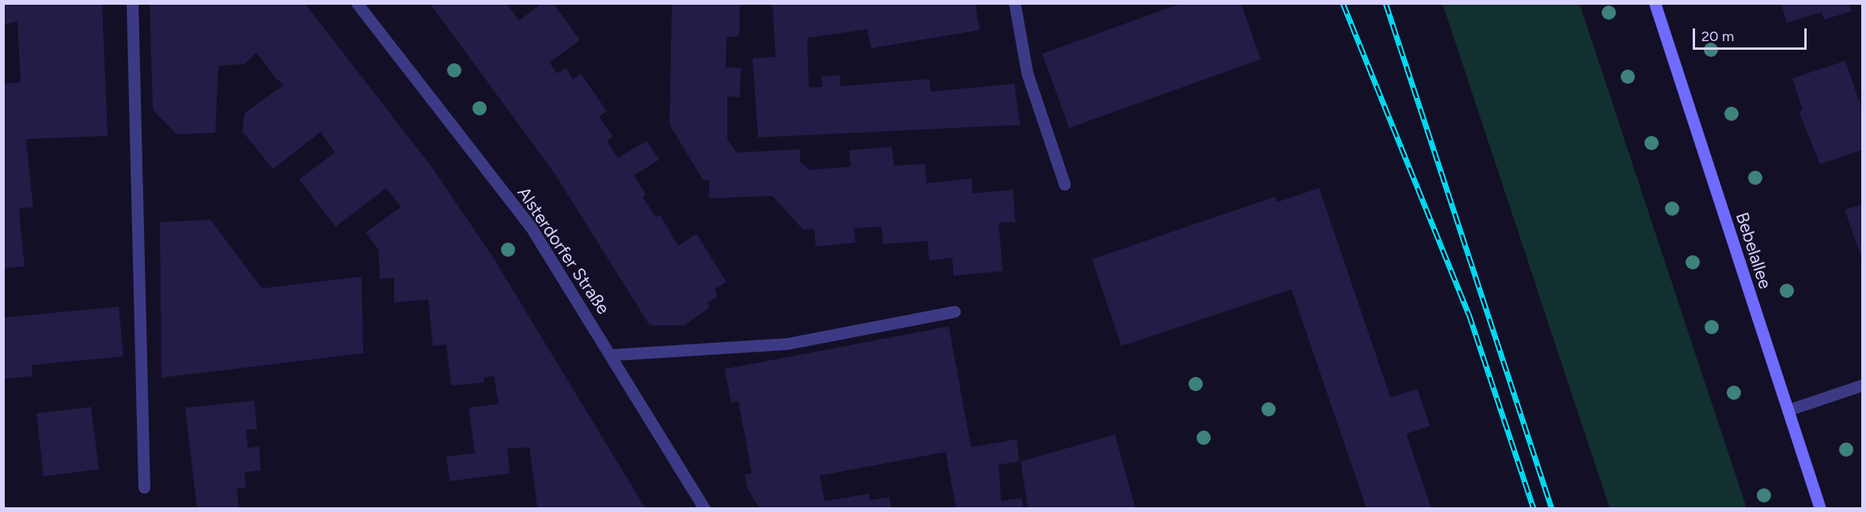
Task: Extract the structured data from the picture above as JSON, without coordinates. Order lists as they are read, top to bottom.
{
  "streets": {
    "main road": ["Bebelallee"],
    "street": ["Alsterdorfer Straße"]
  },
  "scale_bar": "20 m"
}
